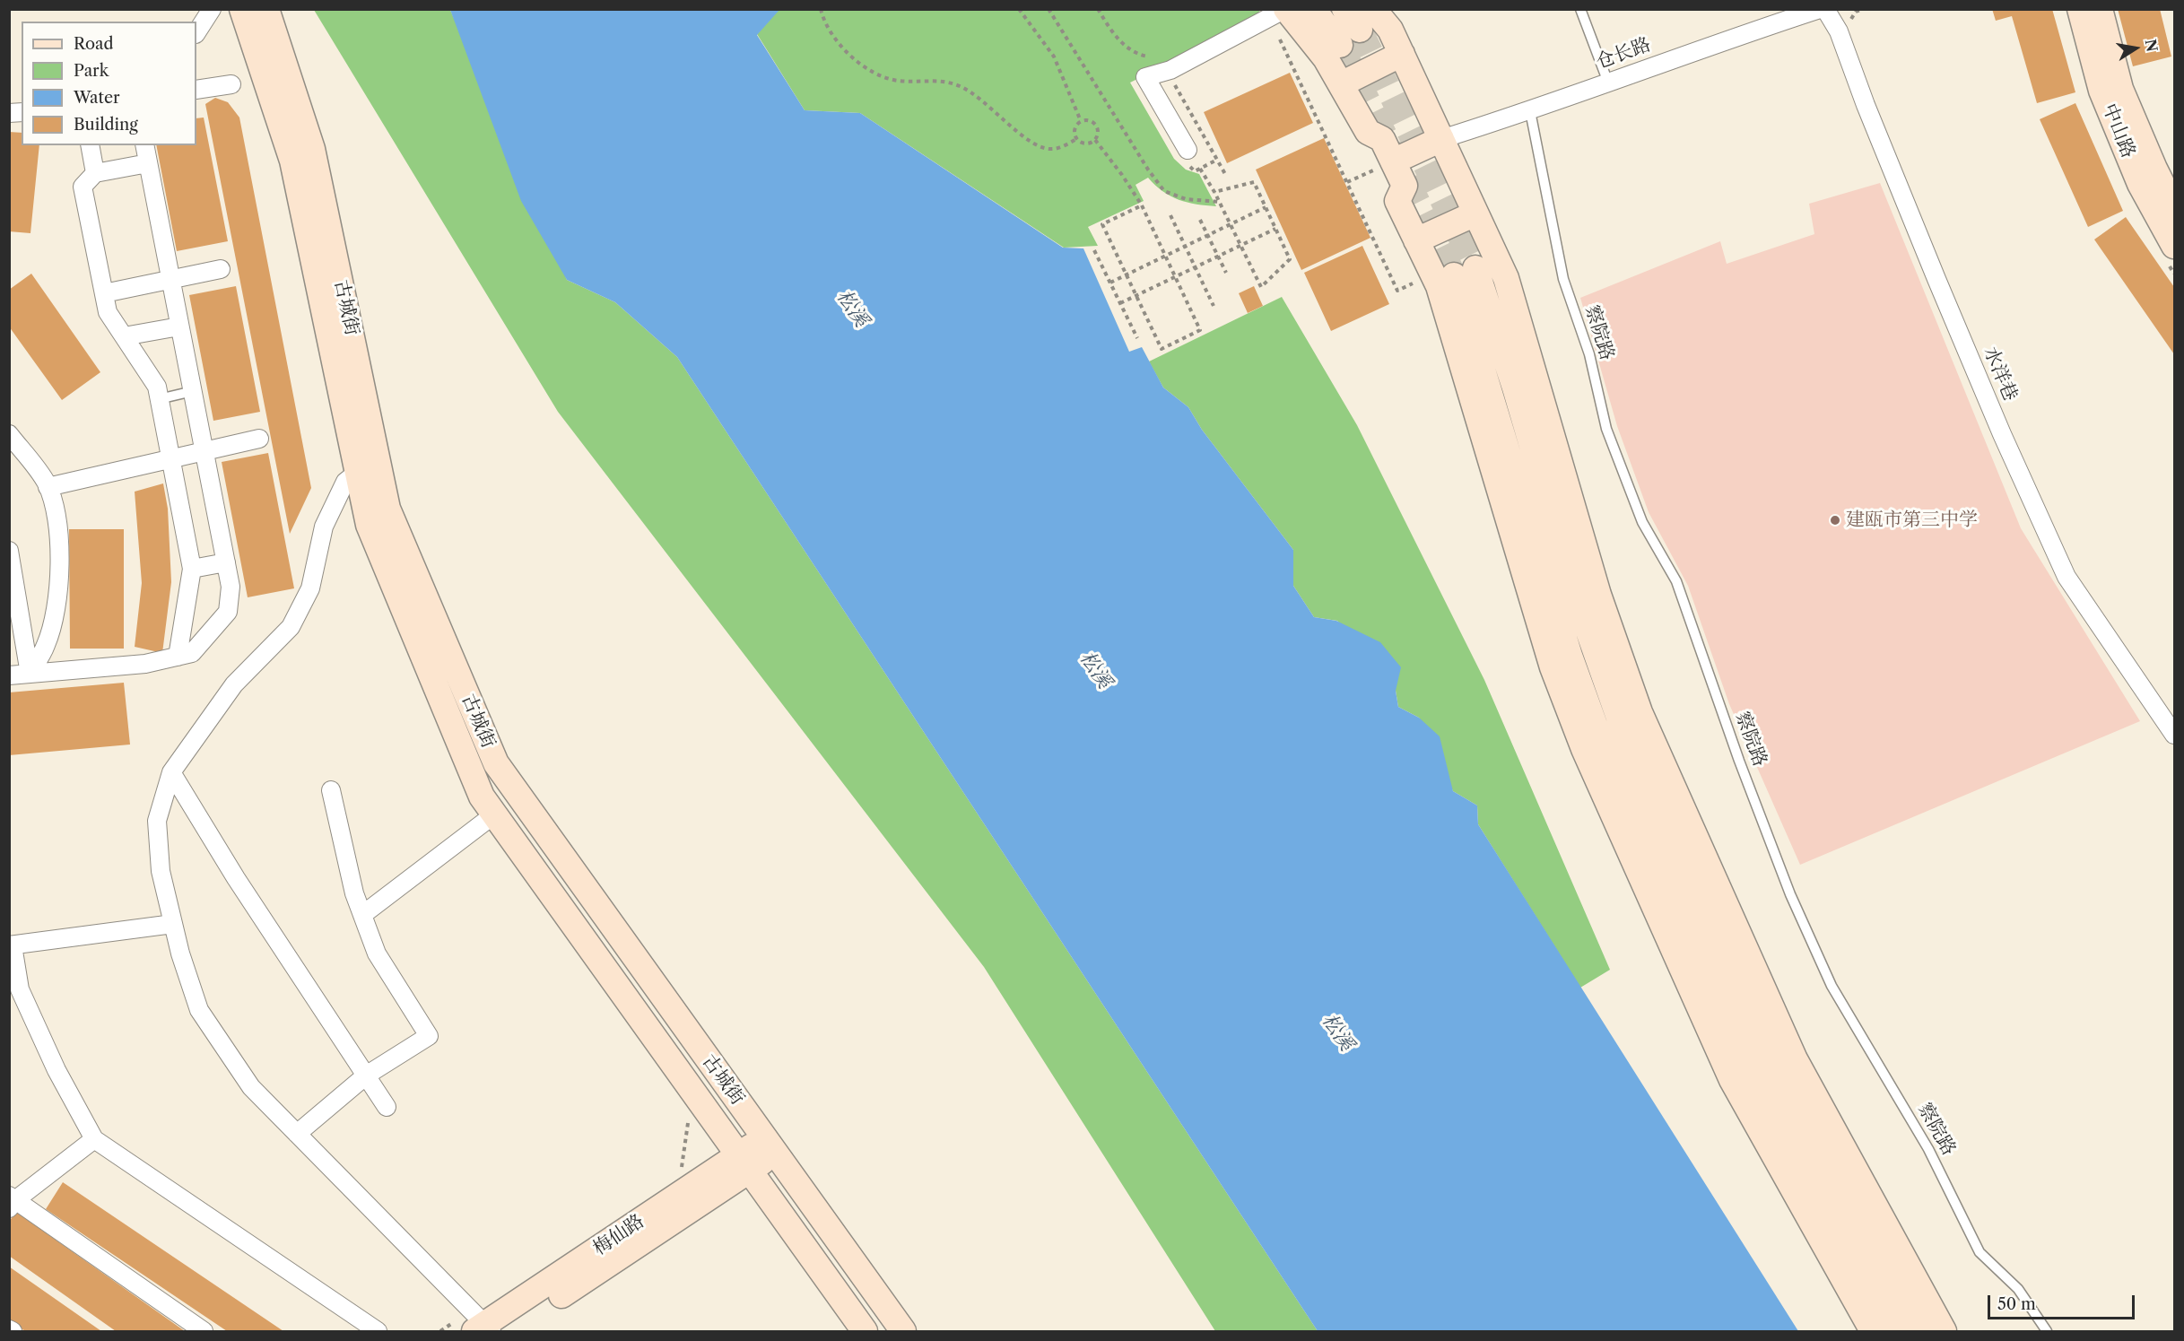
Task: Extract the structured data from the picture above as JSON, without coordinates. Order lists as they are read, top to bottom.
{
  "streets": {
    "main road": ["中山路", "古城街", "梅仙路"],
    "street": ["仓长路", "水洋巷"],
    "lane": ["察院路"]
  },
  "crossings": [
    ["仓长路", "察院路"],
    ["古城街", "梅仙路"]
  ],
  "water": ["松溪"],
  "places": ["建瓯市第三中学"],
  "legend": [
    "Road",
    "Park",
    "Water",
    "Building"
  ],
  "scale_bar": "50 m",
  "north": "right"
}
